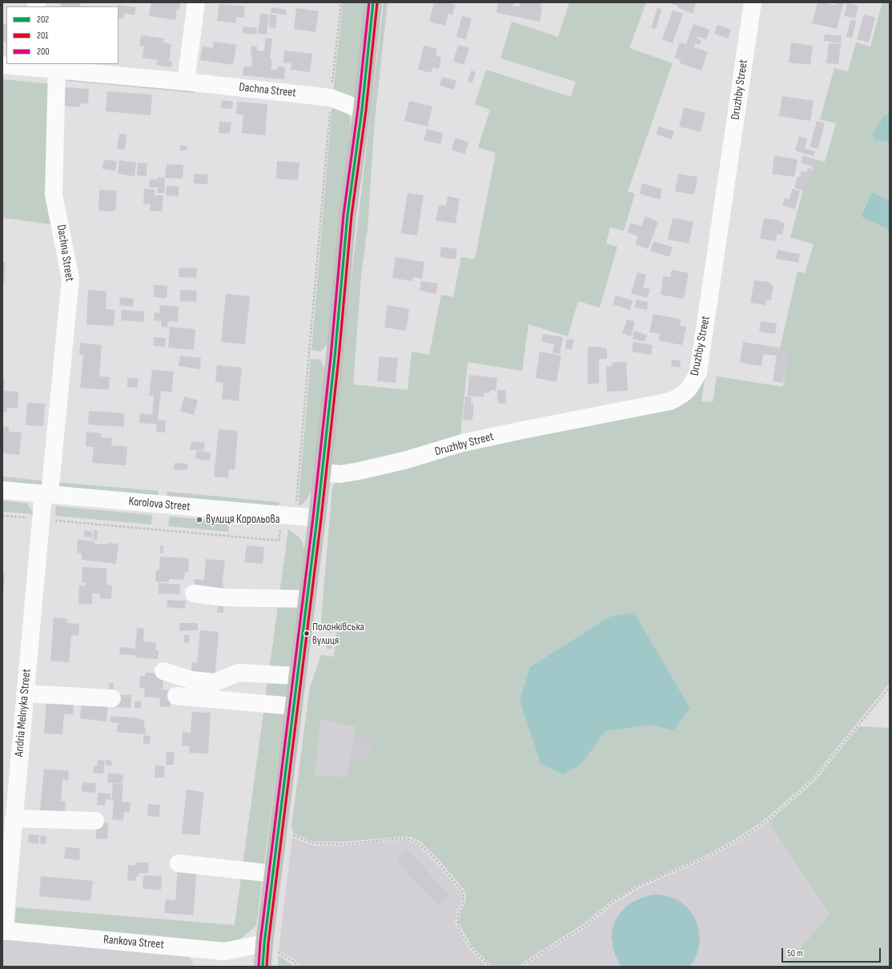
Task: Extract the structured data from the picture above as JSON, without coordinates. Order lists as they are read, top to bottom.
{
  "streets": {
    "street": [
      "Druzhby Street",
      "Dachna Street",
      "Korolova Street",
      "Andria Melnyka Street",
      "Rankova Street"
    ]
  },
  "crossings": [
    ["Dachna Street", "Korolova Street"],
    ["Dachna Street", "Andria Melnyka Street"],
    ["Korolova Street", "Andria Melnyka Street"],
    ["Andria Melnyka Street", "Rankova Street"]
  ],
  "places": ["вулиця Корольова", "Полонківська вулиця"],
  "lines": ["transit line 202", "transit line 200", "transit line 201"],
  "legend": ["202", "201", "200"],
  "scale_bar": "50 m"
}
